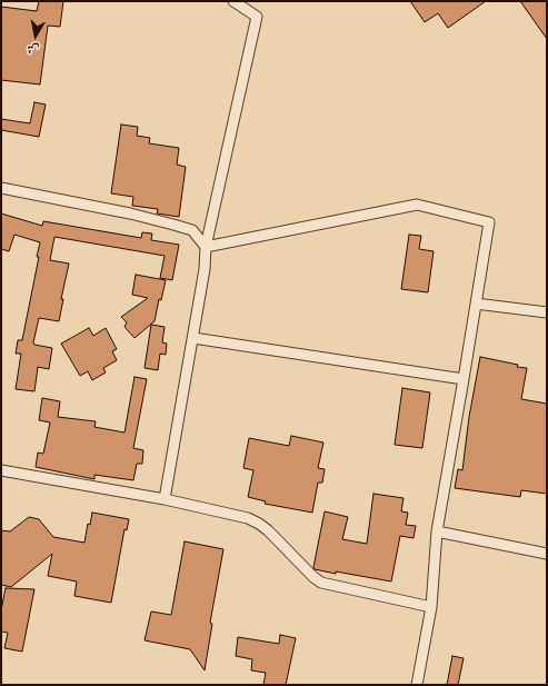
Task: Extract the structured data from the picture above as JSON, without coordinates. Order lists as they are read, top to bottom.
{
  "north": "bottom"
}
